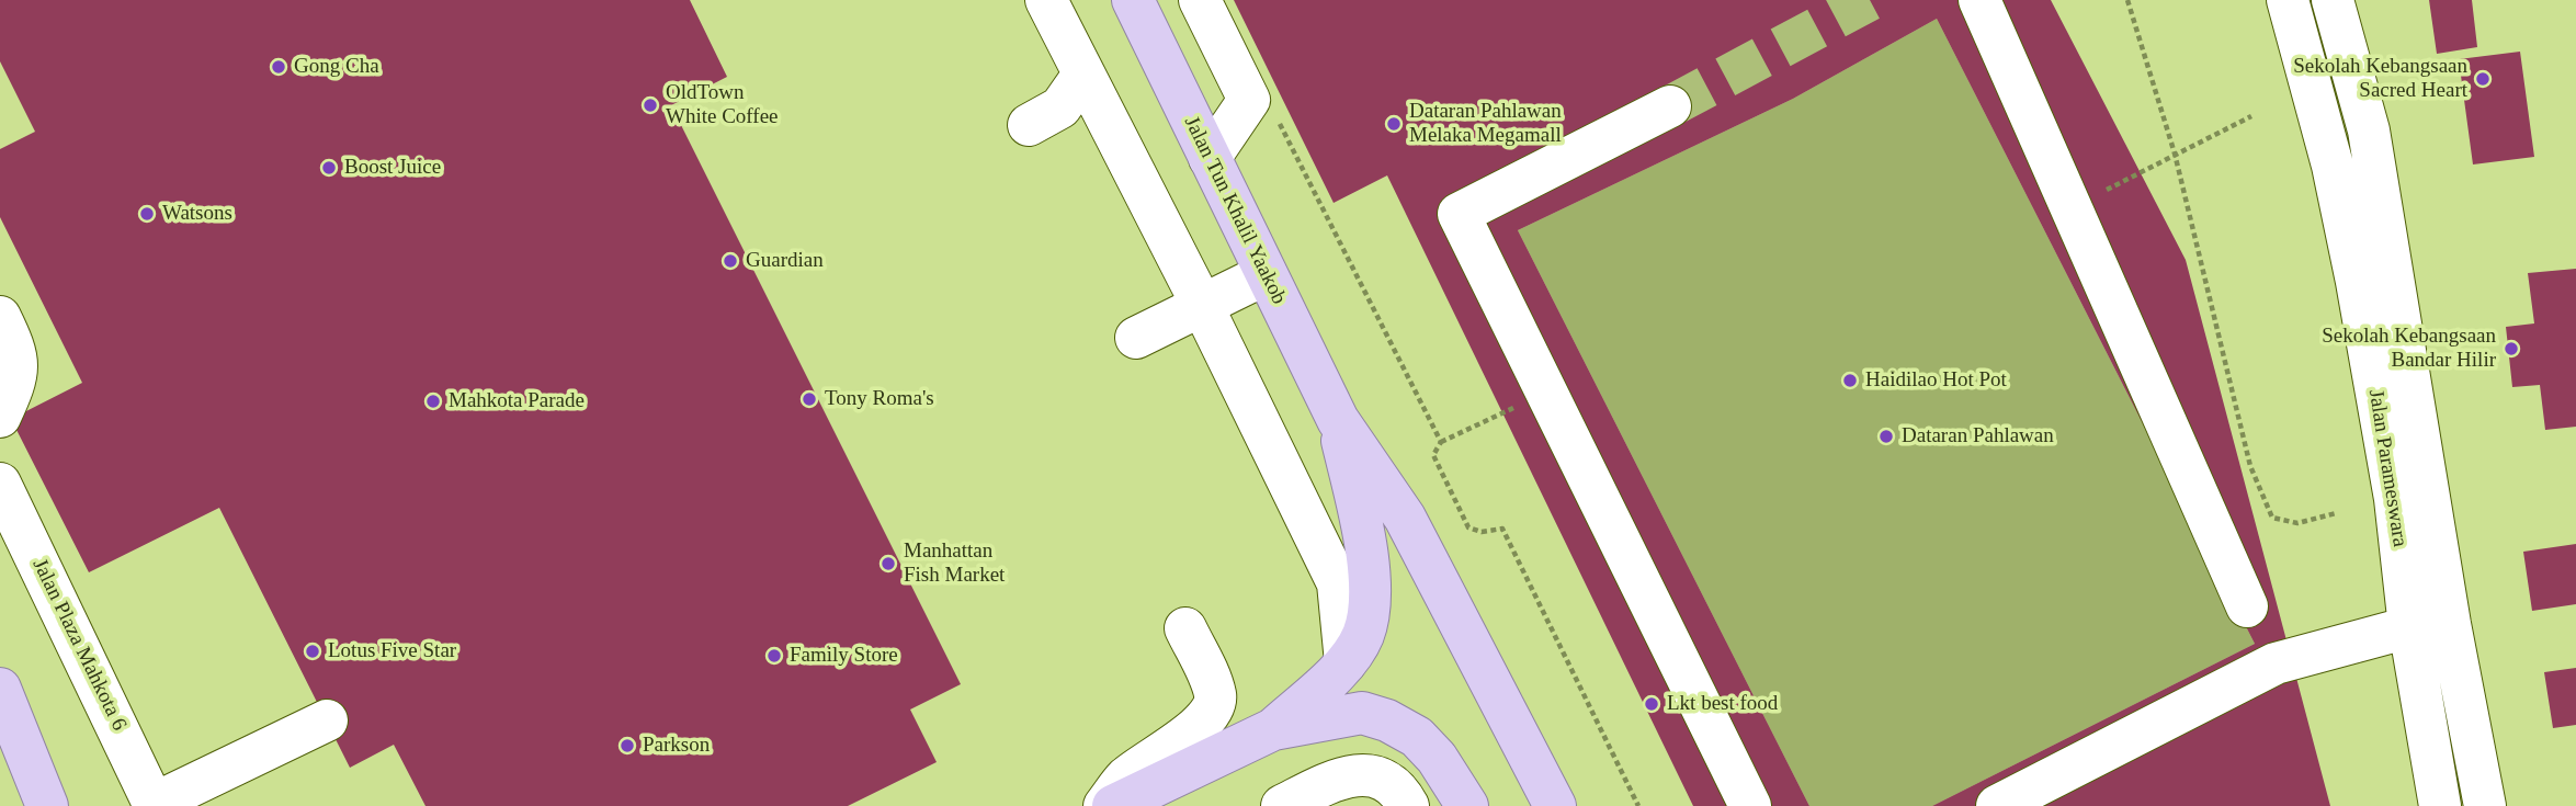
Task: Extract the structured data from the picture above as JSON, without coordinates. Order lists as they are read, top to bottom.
{
  "streets": {
    "main road": ["Jalan Tun Khalil Yaakob"],
    "street": ["Jalan Parameswara", "Jalan Plaza Mahkota 6"]
  },
  "places": [
    "Gong Cha",
    "Sekolah Kebangsaan Sacred Heart",
    "OldTown White Coffee",
    "Dataran Pahlawan Melaka Megamall",
    "Boost Juice",
    "Watsons",
    "Guardian",
    "Sekolah Kebangsaan Bandar Hilir",
    "Haidilao Hot Pot",
    "Tony Roma's",
    "Mahkota Parade",
    "Dataran Pahlawan",
    "Manhattan Fish Market",
    "Lotus Five Star",
    "Family Store",
    "Lkt best food",
    "Parkson"
  ]
}
